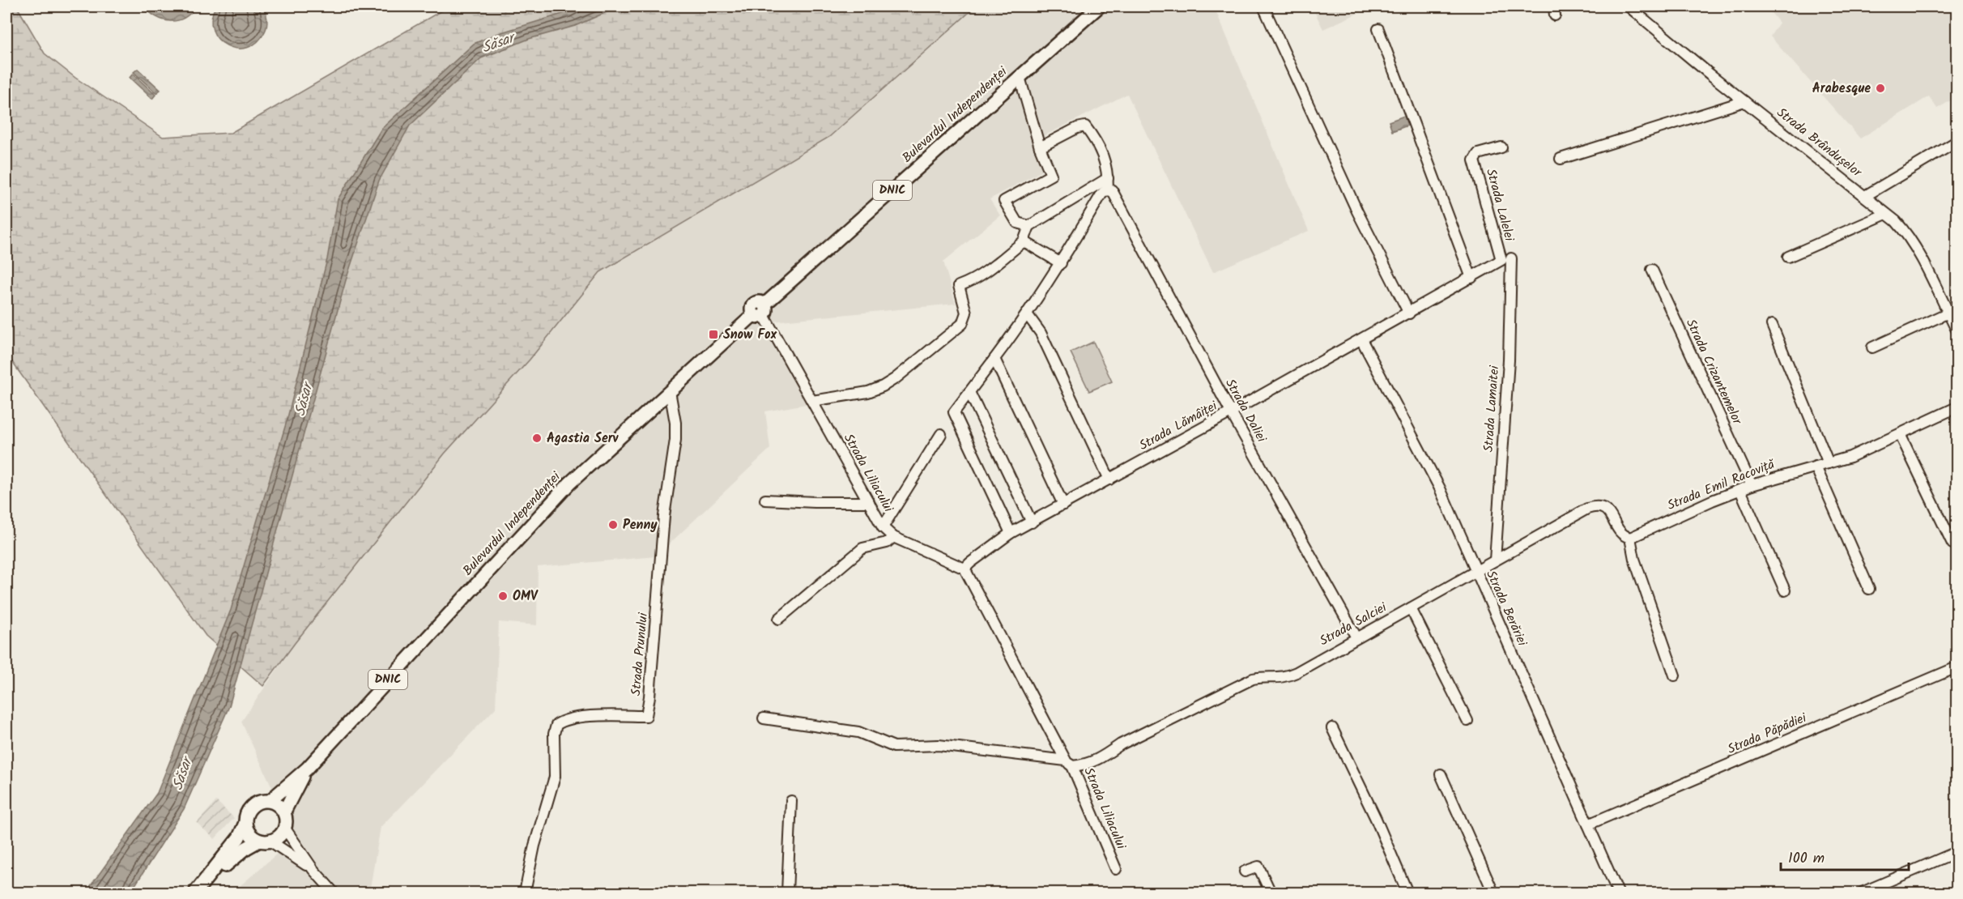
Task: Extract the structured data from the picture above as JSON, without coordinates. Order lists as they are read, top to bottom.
{
  "streets": {
    "main road": ["Bulevardul Independenței", "DN1C"],
    "street": [
      "Strada Brândușelor",
      "Strada Lalelei",
      "Strada Crizantemelor",
      "Strada Lamaitei",
      "Strada Daliei",
      "Strada Lămâiței",
      "Strada Liliacului",
      "Strada Emil Racoviță",
      "Strada Berăriei",
      "Strada Salciei",
      "Strada Prunului",
      "Strada Păpădiei"
    ]
  },
  "crossings": [
    ["Bulevardul Independenței", "DN1C"],
    ["Bulevardul Independenței", "Strada Liliacului"],
    ["Bulevardul Independenței", "Strada Prunului"],
    ["Strada Lalelei", "Strada Lamaitei"],
    ["Strada Lalelei", "Strada Lămâiței"],
    ["Strada Crizantemelor", "Strada Emil Racoviță"],
    ["Strada Lamaitei", "Strada Lămâiței"],
    ["Strada Lamaitei", "Strada Salciei"],
    ["Strada Daliei", "Strada Lămâiței"],
    ["Strada Daliei", "Strada Salciei"],
    ["Strada Lămâiței", "Strada Liliacului"],
    ["Strada Lămâiței", "Strada Berăriei"],
    ["Strada Liliacului", "Strada Salciei"],
    ["Strada Emil Racoviță", "Strada Salciei"],
    ["Strada Berăriei", "Strada Salciei"],
    ["Strada Berăriei", "Strada Păpădiei"]
  ],
  "water": ["Săsar"],
  "places": {
    "other": [
      "Arabesque",
      "Agastia Serv",
      "Penny",
      "OMV"
    ],
    "transit": ["Snow Fox"]
  },
  "scale_bar": "100 m"
}
